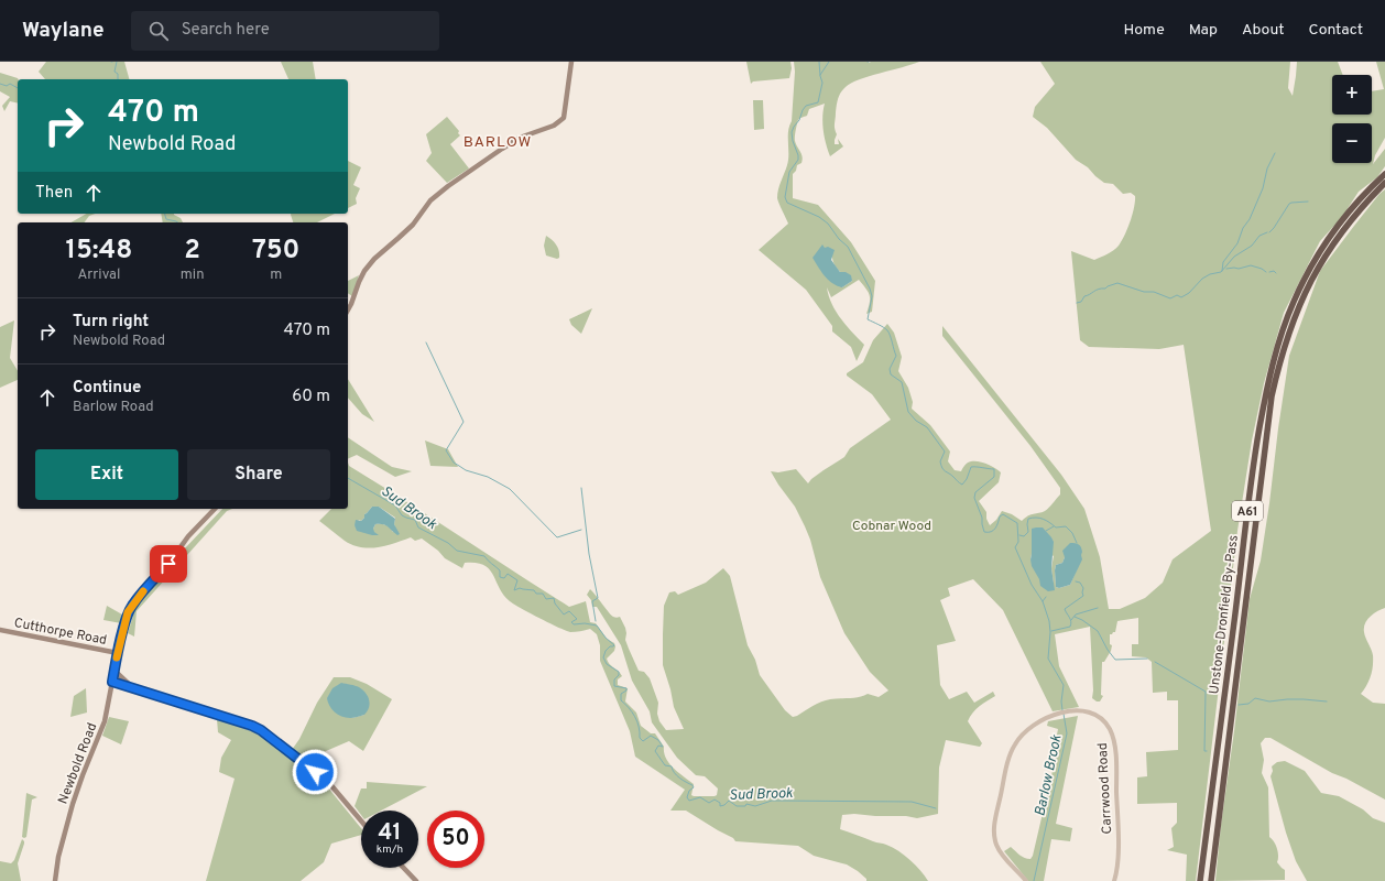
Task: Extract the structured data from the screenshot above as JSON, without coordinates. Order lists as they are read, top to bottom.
{
  "streets": {
    "highway": ["A61", "Unstone-Dronfield By-Pass"],
    "main road": ["Cutthorpe Road", "Newbold Road"],
    "street": ["Carrwood Road"]
  },
  "crossings": [
    ["Cutthorpe Road", "Newbold Road"]
  ],
  "districts": ["BARLOW"],
  "water": ["Sud Brook", "Barlow Brook"],
  "parks": ["Cobnar Wood"],
  "page": {
    "header": "Waylane",
    "search": "Search here",
    "nav": [
      "Home",
      "Map",
      "About",
      "Contact"
    ],
    "map_buttons": ["+", "−"],
    "turn": ["470 m", "Newbold Road"],
    "then": "Then",
    "eta": [
      "15:48",
      "Arrival",
      "2",
      "min",
      "750",
      "m"
    ],
    "list": [
      {
        "name": "Turn right",
        "note": "Newbold Road",
        "value": "470 m"
      },
      {
        "name": "Continue",
        "note": "Barlow Road",
        "value": "60 m"
      }
    ],
    "buttons": ["Exit", "Share"],
    "speed": "41 km/h",
    "limit": "50"
  }
}
